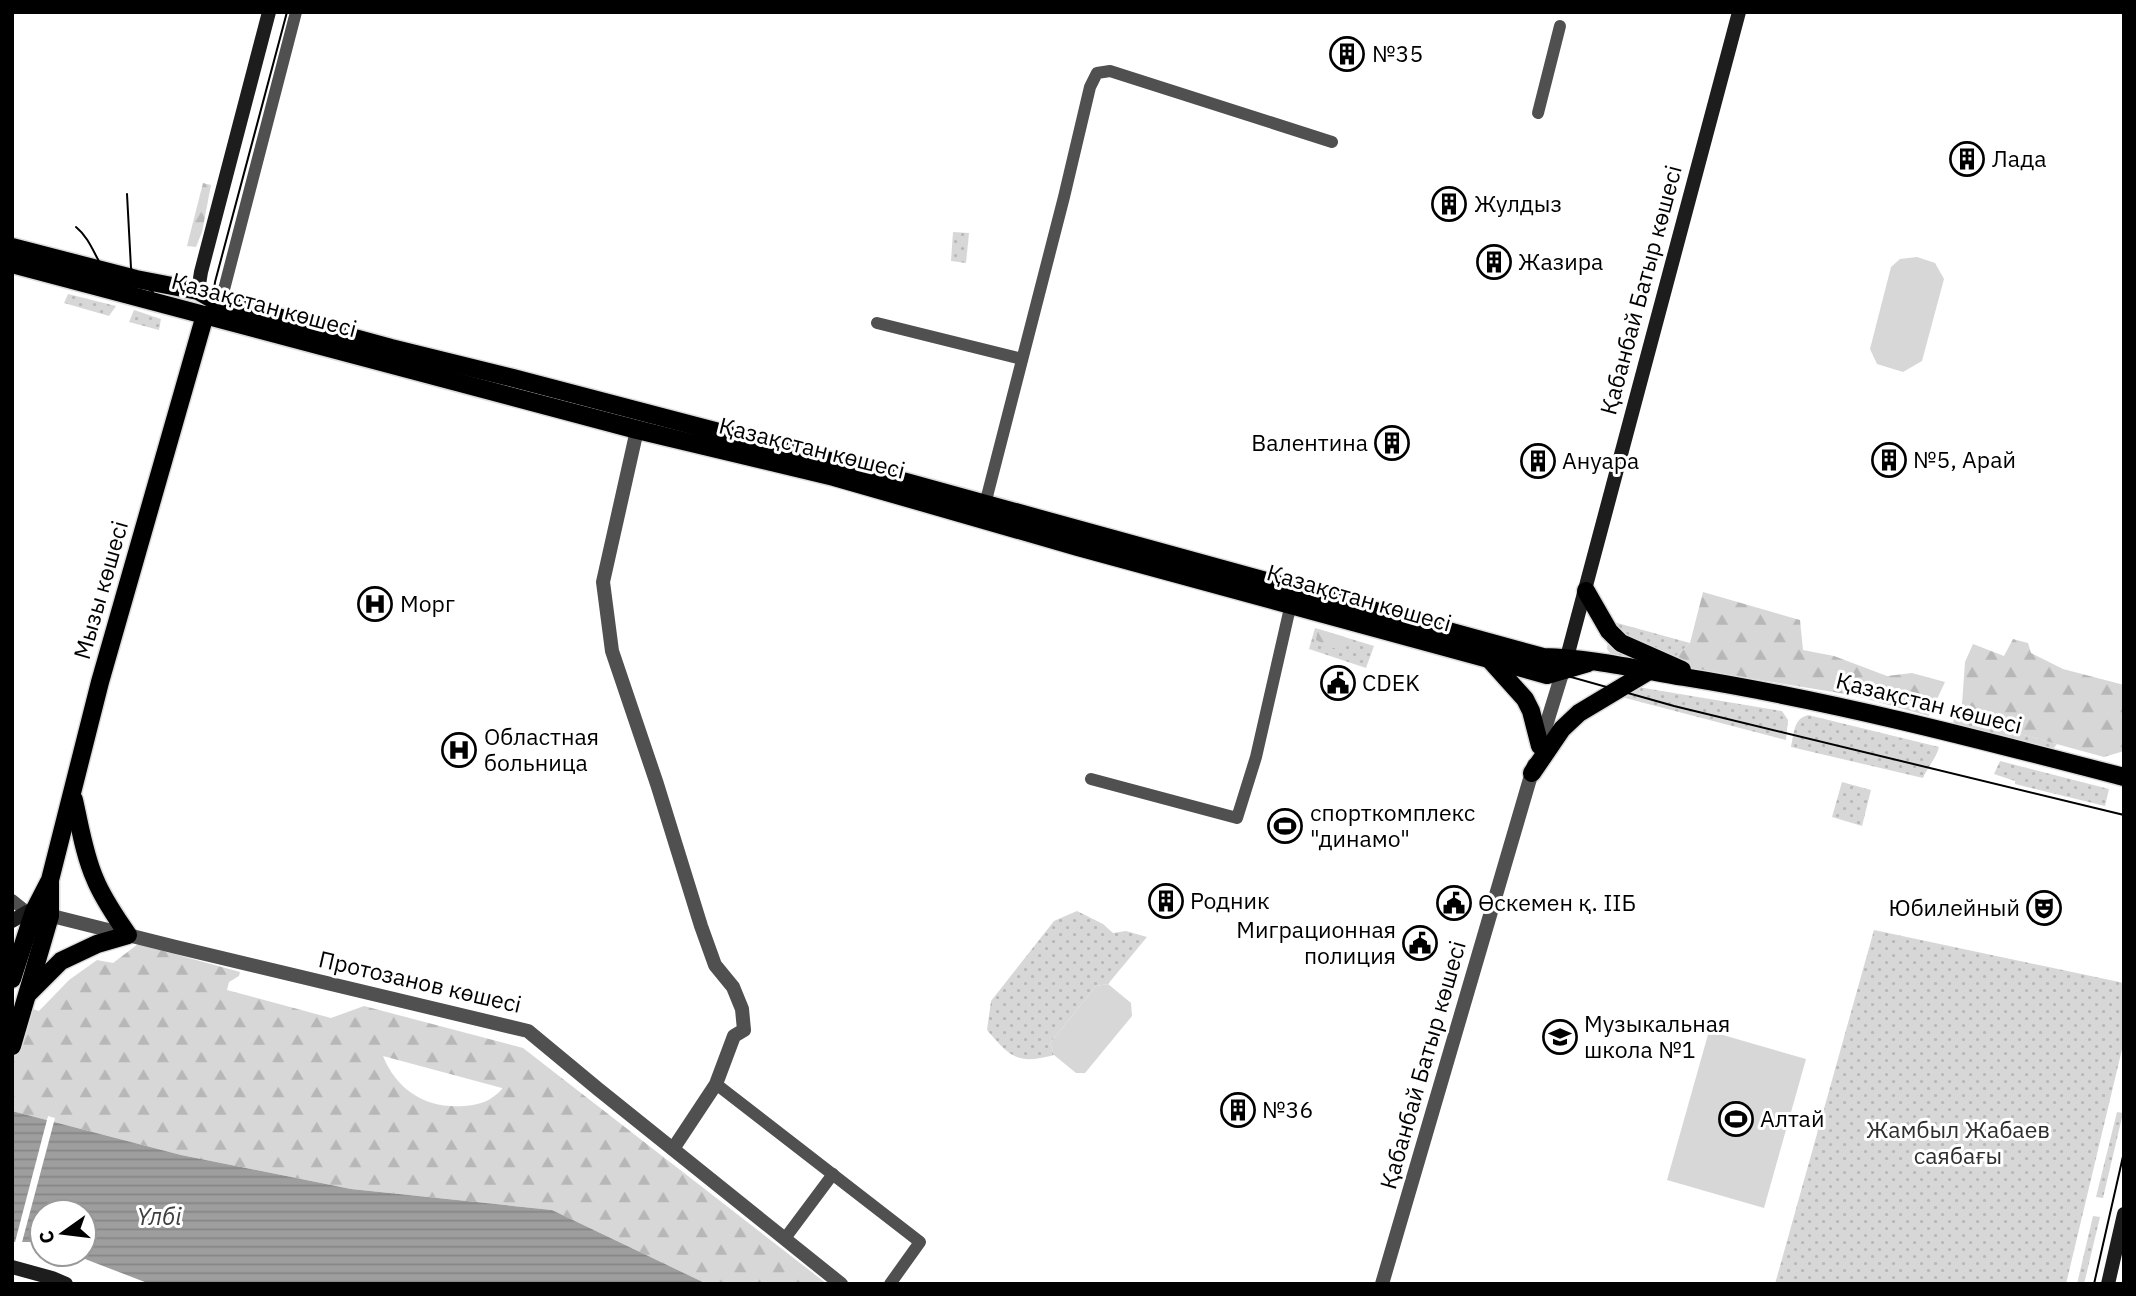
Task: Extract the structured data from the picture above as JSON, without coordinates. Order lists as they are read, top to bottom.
{
  "streets": {
    "main road": ["Қабанбай Батыр көшесі", "Қазақстан көшесі", "Мызы көшесі"],
    "street": ["Протозанов көшесі"]
  },
  "crossings": [
    ["Қабанбай Батыр көшесі", "Қазақстан көшесі"],
    ["Қазақстан көшесі", "Мызы көшесі"],
    ["Мызы көшесі", "Протозанов көшесі"]
  ],
  "water": ["Үлбі"],
  "parks": ["Жамбыл Жабаев саябағы"],
  "places": {
    "building": [
      "№35",
      "Лада",
      "Жулдыз",
      "Жазира",
      "Валентина",
      "№5, Арай",
      "Ануара",
      "Родник",
      "№36"
    ],
    "hospital": ["Морг", "Областная больница"],
    "public building": ["CDEK", "Өскемен қ. ІІБ", "Миграционная полиция"],
    "sports": ["спорткомплекс \"динамо\"", "Алтай"],
    "theatre": ["Юбилейный"],
    "school or university": ["Музыкальная школа №1"]
  },
  "north": "left"
}
